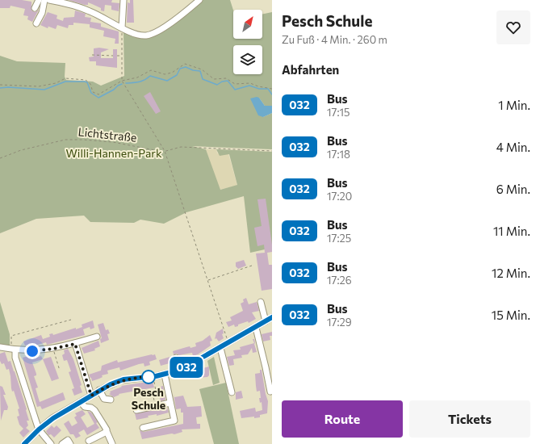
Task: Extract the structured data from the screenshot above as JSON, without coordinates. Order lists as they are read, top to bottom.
{
  "streets": {
    "path": ["Lichtstraße"]
  },
  "parks": ["Willi-Hannen-Park"],
  "places": ["Pesch Schule"],
  "lines": ["bus line 032"],
  "north": "top right",
  "page": {
    "on_map": "032",
    "heading": [
      ["Pesch Schule", "Zu Fuß · 4 Min. · 260 m"],
      "Abfahrten"
    ],
    "list": [
      {
        "mark": "032",
        "name": "Bus",
        "note": "17:15",
        "value": "1 Min."
      },
      {
        "mark": "032",
        "name": "Bus",
        "note": "17:18",
        "value": "4 Min."
      },
      {
        "mark": "032",
        "name": "Bus",
        "note": "17:20",
        "value": "6 Min."
      },
      {
        "mark": "032",
        "name": "Bus",
        "note": "17:25",
        "value": "11 Min."
      },
      {
        "mark": "032",
        "name": "Bus",
        "note": "17:26",
        "value": "12 Min."
      },
      {
        "mark": "032",
        "name": "Bus",
        "note": "17:29",
        "value": "15 Min."
      }
    ],
    "buttons": ["Route", "Tickets"]
  }
}
